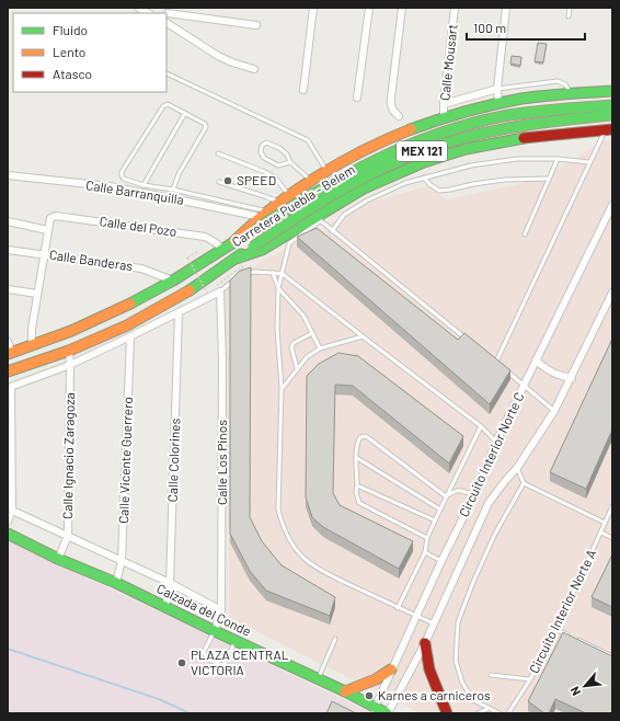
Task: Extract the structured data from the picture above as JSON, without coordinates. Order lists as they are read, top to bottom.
{
  "streets": {
    "main road": ["MEX 121", "Carretera Puebla - Belem", "Calzada del Conde"],
    "street": [
      "Calle Mousart",
      "Calle Barranquilla",
      "Calle del Pozo",
      "Calle Banderas",
      "Circuito Interior Norte C",
      "Calle Ignacio Zaragoza",
      "Calle Vicente Guerrero",
      "Calle Colorines",
      "Calle Los Pinos"
    ],
    "lane": ["Circuito Interior Norte A"]
  },
  "crossings": [
    ["Carretera Puebla - Belem", "Calle del Pozo"],
    ["Carretera Puebla - Belem", "Calle Banderas"],
    ["Carretera Puebla - Belem", "Calle Ignacio Zaragoza"],
    ["Circuito Interior Norte C", "Calzada del Conde"],
    ["Calle Ignacio Zaragoza", "Calzada del Conde"],
    ["Calle Vicente Guerrero", "Calzada del Conde"],
    ["Calle Colorines", "Calzada del Conde"],
    ["Calle Los Pinos", "Calzada del Conde"]
  ],
  "places": ["SPEED", "PLAZA CENTRAL VICTORIA", "Karnes a carniceros"],
  "legend": ["Fluido", "Lento", "Atasco"],
  "scale_bar": "100 m",
  "north": "bottom left"
}
